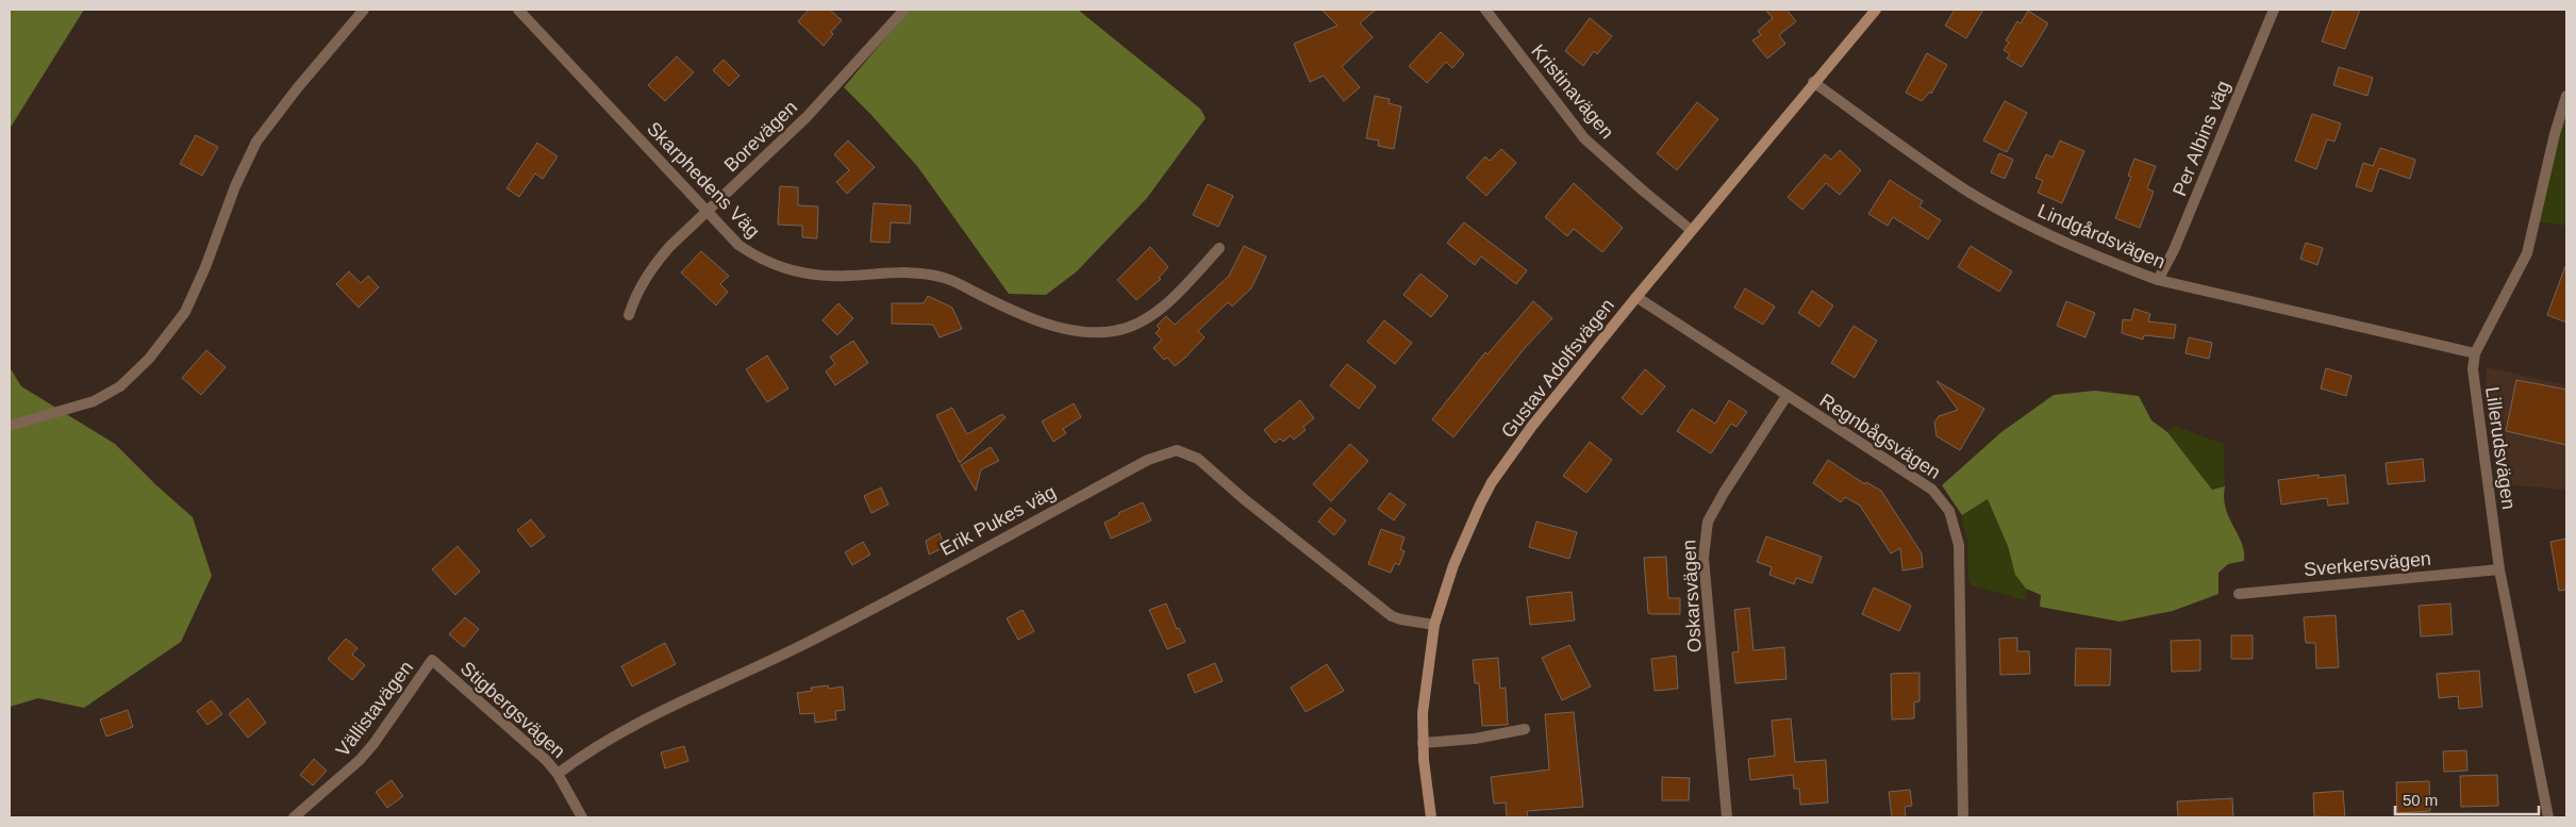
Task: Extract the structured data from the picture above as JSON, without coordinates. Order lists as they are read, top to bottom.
{
  "streets": {
    "street": [
      "Kristinavägen",
      "Borevägen",
      "Per Albins väg",
      "Skarphedens Väg",
      "Lindgårdsvägen",
      "Gustav Adolfsvägen",
      "Regnbågsvägen",
      "Lillerudsvägen",
      "Erik Pukes väg",
      "Sverkersvägen",
      "Oskarsvägen",
      "Vällistavägen",
      "Stigbergsvägen"
    ]
  },
  "crossings": [
    ["Kristinavägen", "Gustav Adolfsvägen"],
    ["Borevägen", "Skarphedens Väg"],
    ["Per Albins väg", "Lindgårdsvägen"],
    ["Lindgårdsvägen", "Gustav Adolfsvägen"],
    ["Lindgårdsvägen", "Lillerudsvägen"],
    ["Gustav Adolfsvägen", "Regnbågsvägen"],
    ["Gustav Adolfsvägen", "Erik Pukes väg"],
    ["Regnbågsvägen", "Oskarsvägen"],
    ["Lillerudsvägen", "Sverkersvägen"],
    ["Erik Pukes väg", "Stigbergsvägen"],
    ["Vällistavägen", "Stigbergsvägen"]
  ],
  "scale_bar": "50 m"
}
